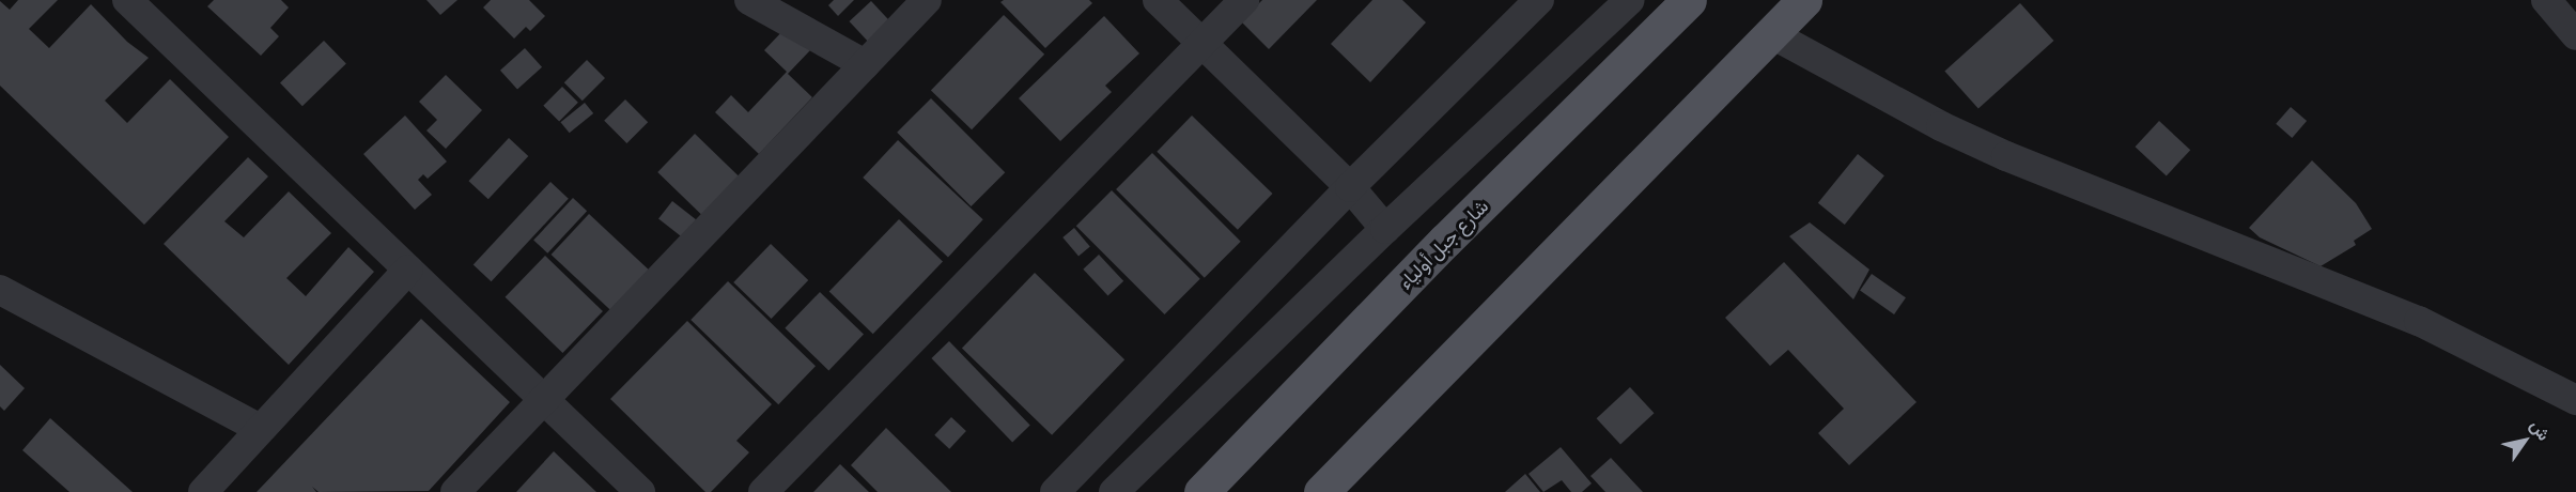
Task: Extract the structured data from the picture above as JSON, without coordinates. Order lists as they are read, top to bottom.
{
  "streets": {
    "main road": ["شارع جبل أولياء"]
  },
  "north": "top right"
}
